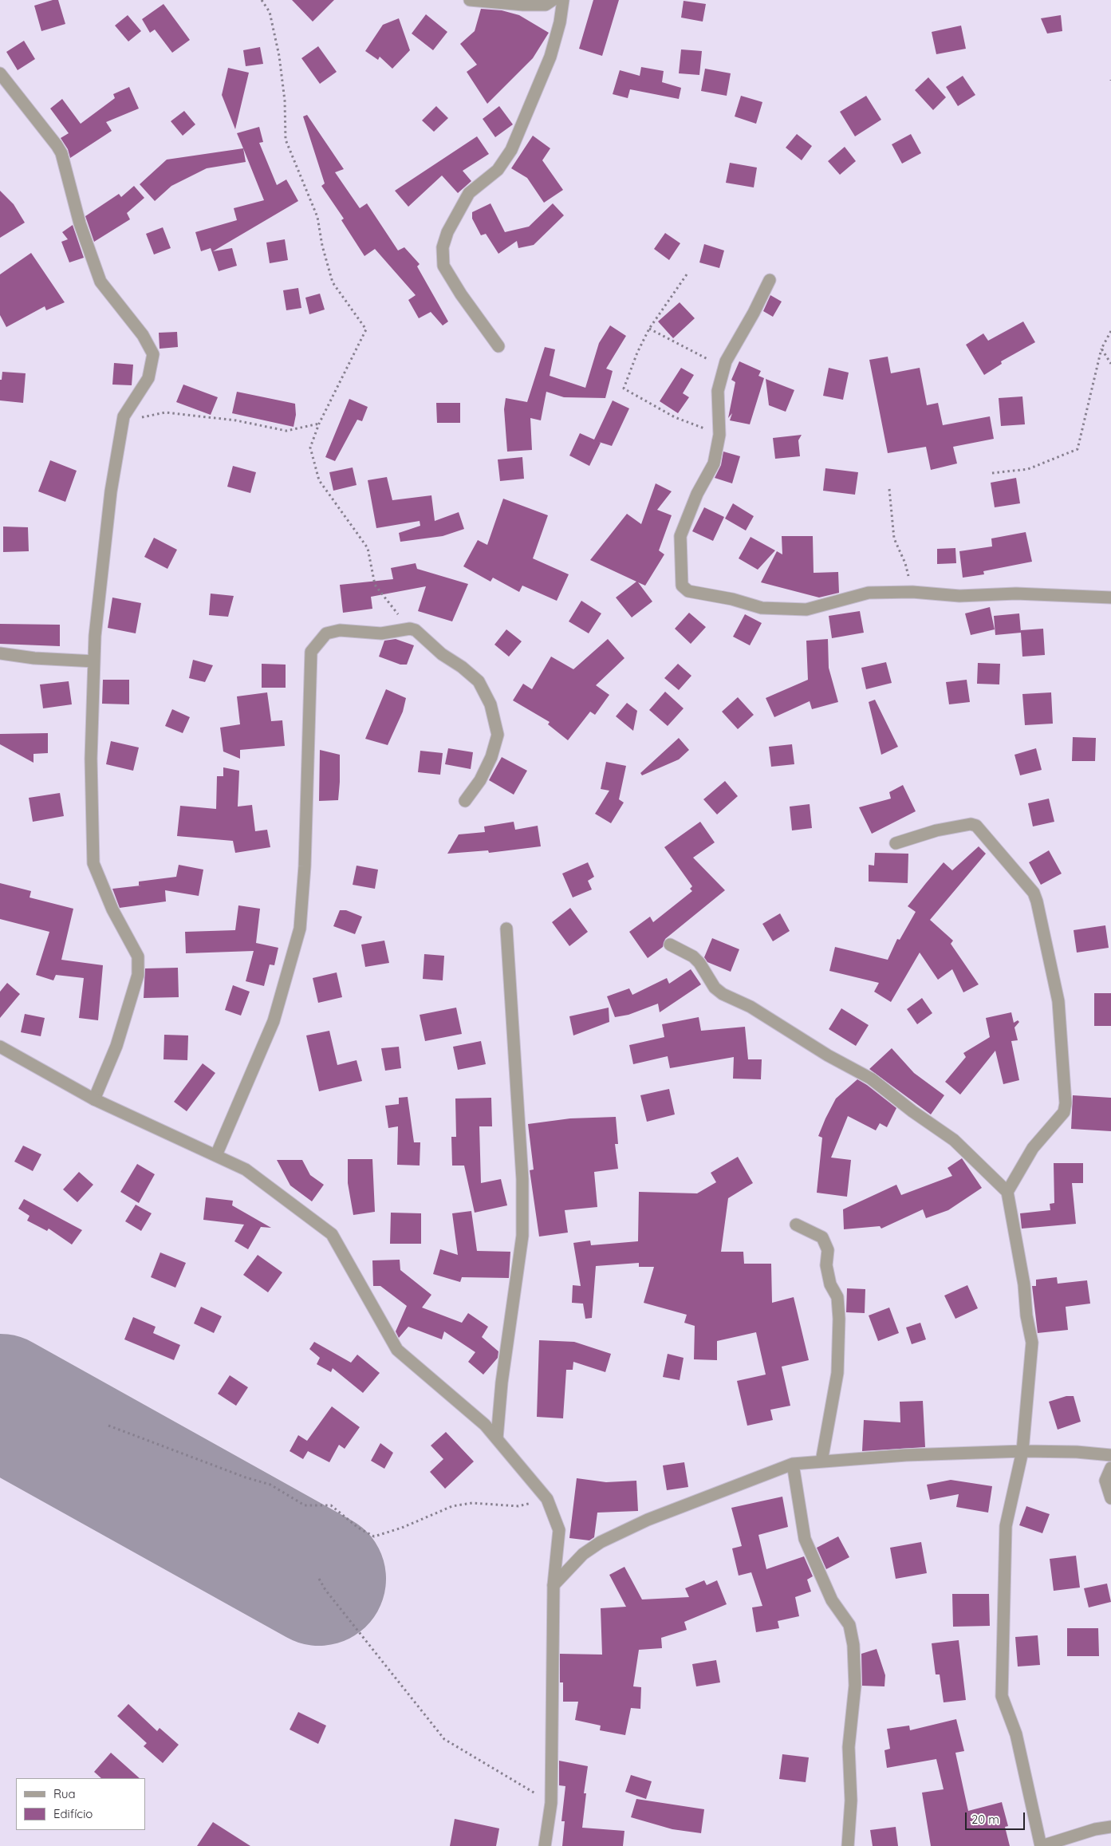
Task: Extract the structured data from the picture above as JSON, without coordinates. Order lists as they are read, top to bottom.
{
  "legend": ["Rua", "Edifício"],
  "scale_bar": "20 m"
}
